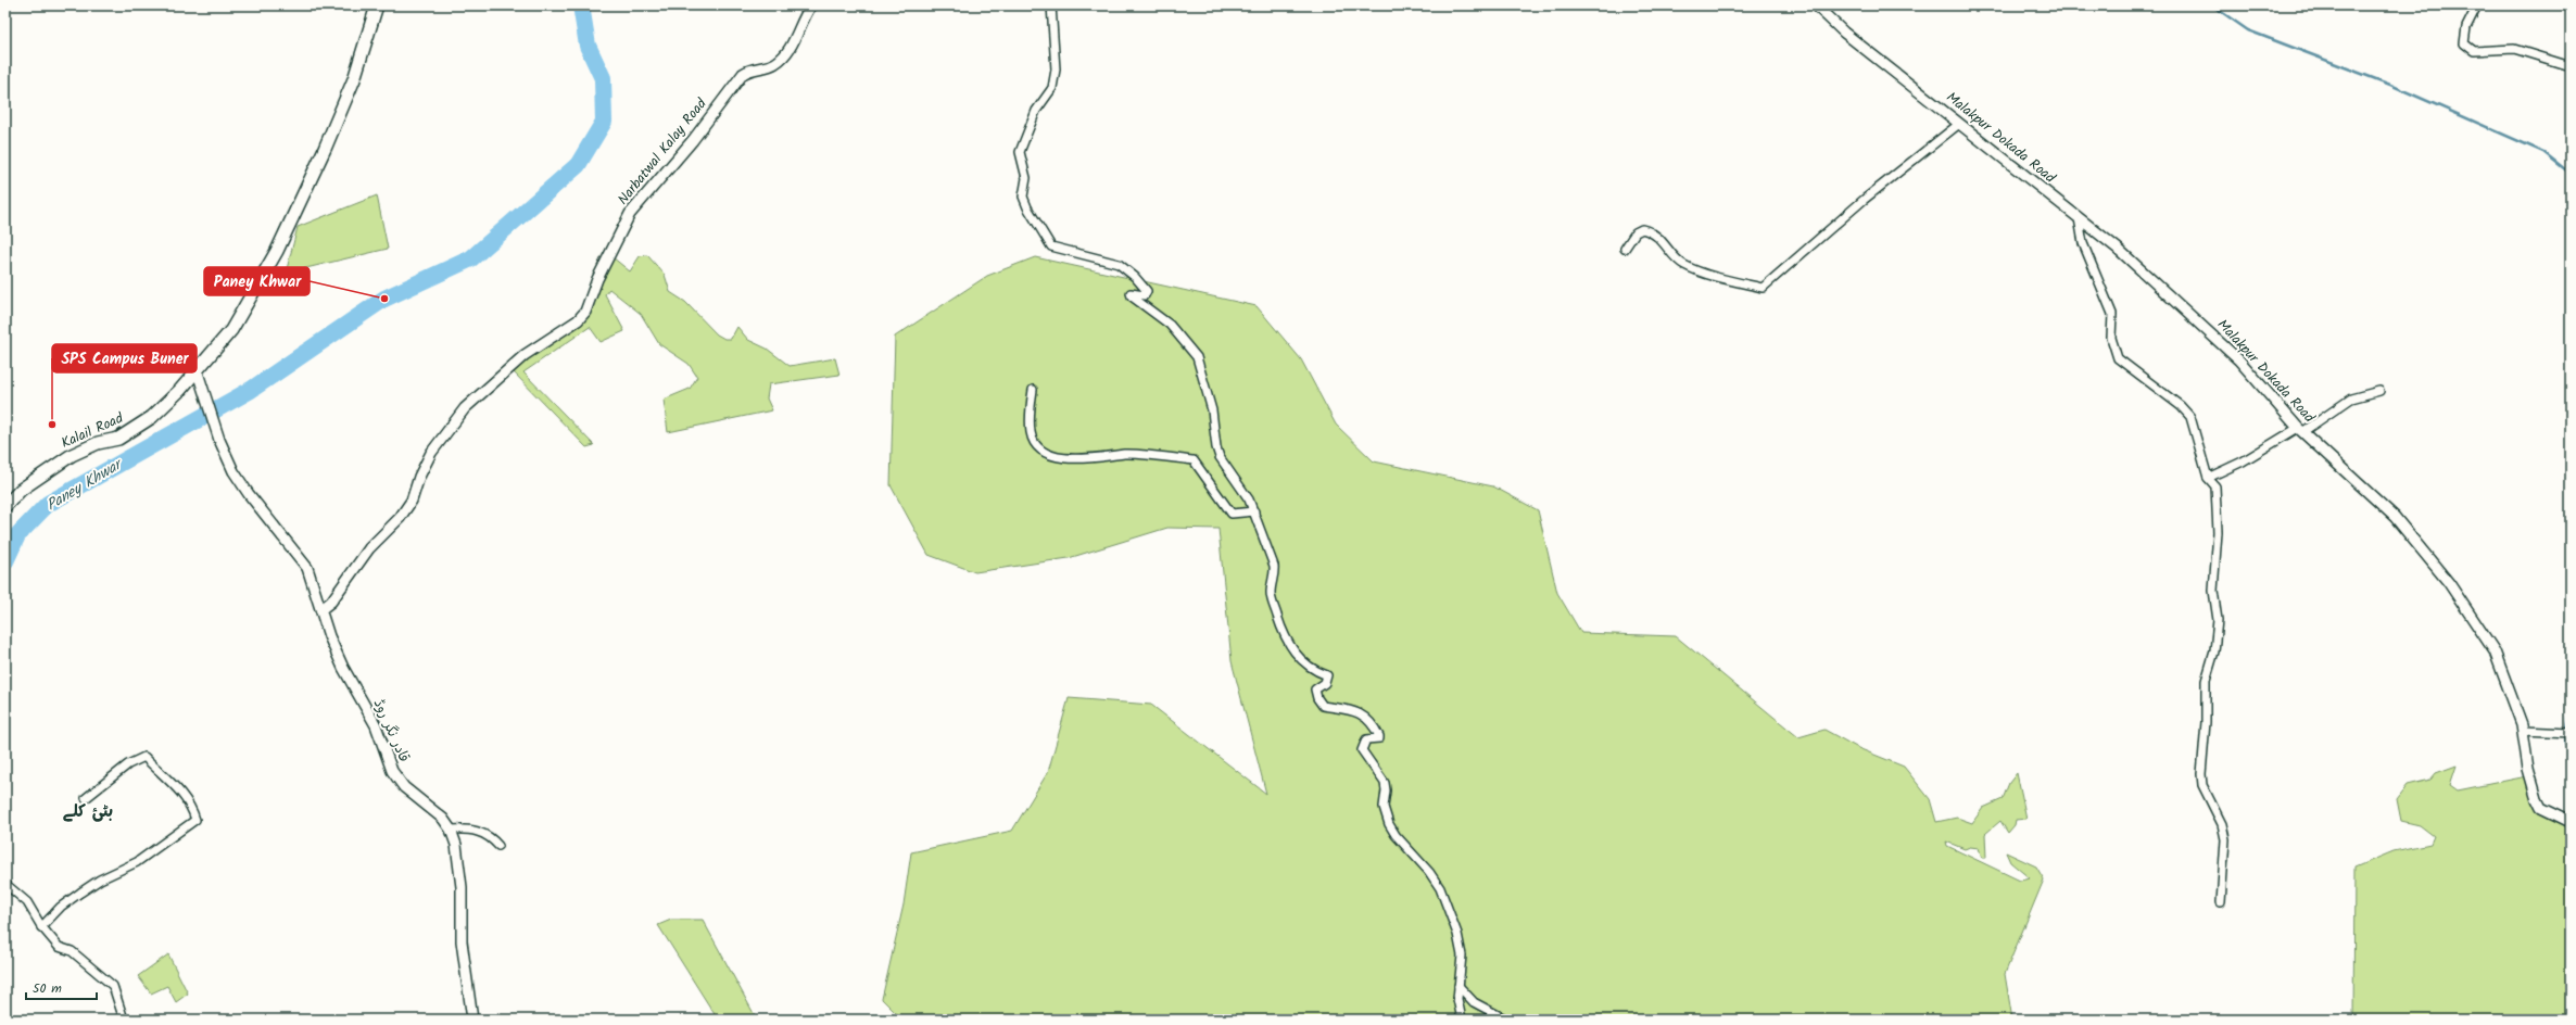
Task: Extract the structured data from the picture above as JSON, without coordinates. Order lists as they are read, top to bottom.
{
  "streets": {
    "main road": ["Kalail Road"],
    "street": ["Malakpur Dokada Road", "Narbatwal Kalay Road", "قادر نگر روڈ"]
  },
  "crossings": [
    ["Narbatwal Kalay Road", "قادر نگر روڈ"],
    ["Kalail Road", "قادر نگر روڈ"]
  ],
  "districts": ["بٹئ کلے"],
  "water": ["Paney Khwar"],
  "places": ["Paney Khwar", "SPS Campus Buner"],
  "scale_bar": "50 m"
}
